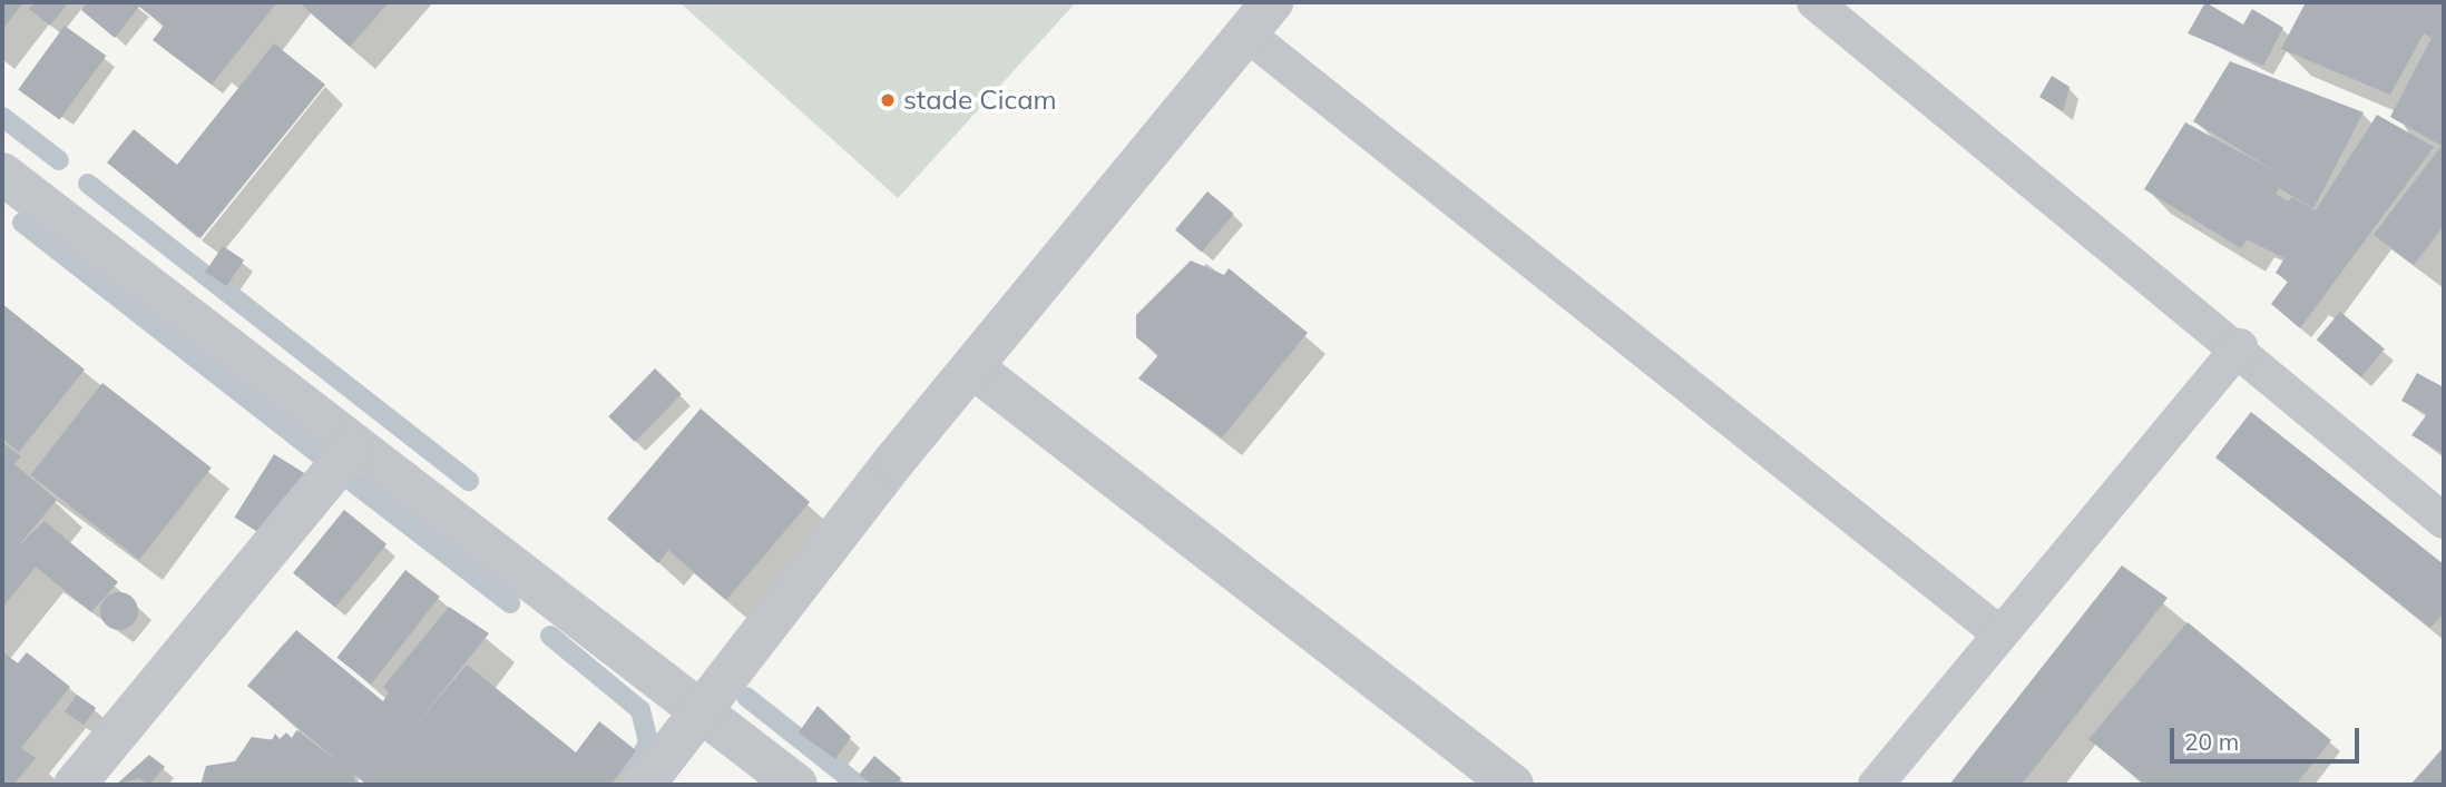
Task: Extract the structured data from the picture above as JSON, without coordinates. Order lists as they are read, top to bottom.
{
  "places": ["stade Cicam"],
  "scale_bar": "20 m"
}
